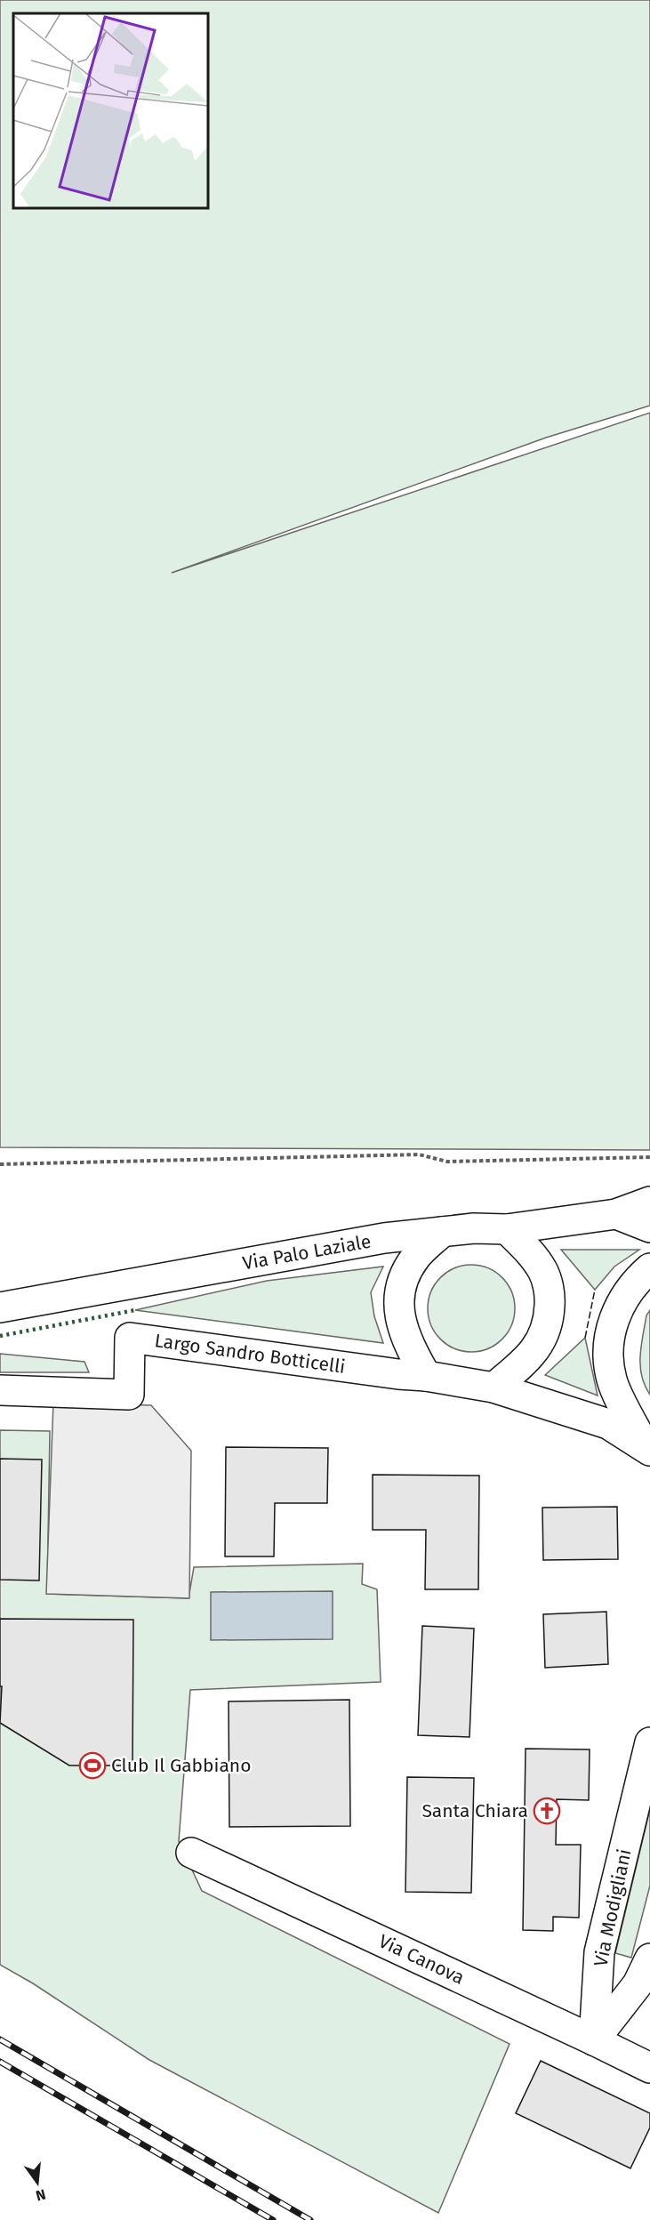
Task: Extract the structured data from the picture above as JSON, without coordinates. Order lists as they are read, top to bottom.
{
  "streets": {
    "street": [
      "Via Palo Laziale",
      "Largo Sandro Botticelli",
      "Via Modigliani",
      "Via Canova"
    ]
  },
  "crossings": [
    ["Via Palo Laziale", "Largo Sandro Botticelli"],
    ["Via Modigliani", "Via Canova"]
  ],
  "places": {
    "sports": ["Club Il Gabbiano"],
    "church": ["Santa Chiara"]
  },
  "north": "bottom"
}
